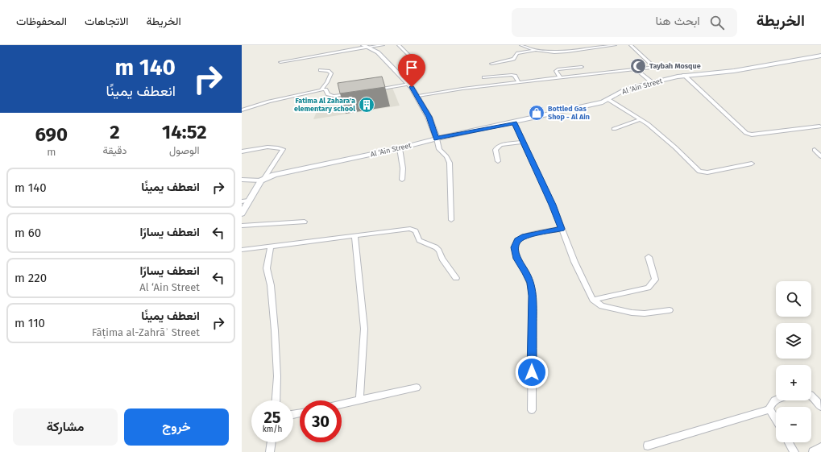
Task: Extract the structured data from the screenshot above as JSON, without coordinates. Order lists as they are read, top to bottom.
{
  "streets": {
    "street": ["Al ‘Ain Street"]
  },
  "places": {
    "mosque": ["Taybah Mosque"],
    "building": ["Fatima Al Zahara'a elementary school"],
    "shop": ["Bottled Gas Shop - Al Ain"]
  },
  "page": {
    "header": "الخريطة",
    "search": "ابحث هنا",
    "nav": ["الخريطة", "الاتجاهات", "المحفوظات"],
    "turn": ["140 m", "انعطف يمينًا"],
    "eta": [
      "14:52",
      "الوصول",
      "2",
      "دقيقة",
      "690",
      "m"
    ],
    "list": [
      {
        "name": "انعطف يمينًا",
        "value": "140 m"
      },
      {
        "name": "انعطف يسارًا",
        "value": "60 m"
      },
      {
        "name": "انعطف يسارًا",
        "note": "Al ‘Ain Street",
        "value": "220 m"
      },
      {
        "name": "انعطف يمينًا",
        "note": "Fāṭima al-Zahrāʾ Street",
        "value": "110 m"
      }
    ],
    "map_buttons": ["+", "−"],
    "speed": "25 km/h",
    "limit": "30",
    "buttons": ["خروج", "مشاركة"]
  }
}
